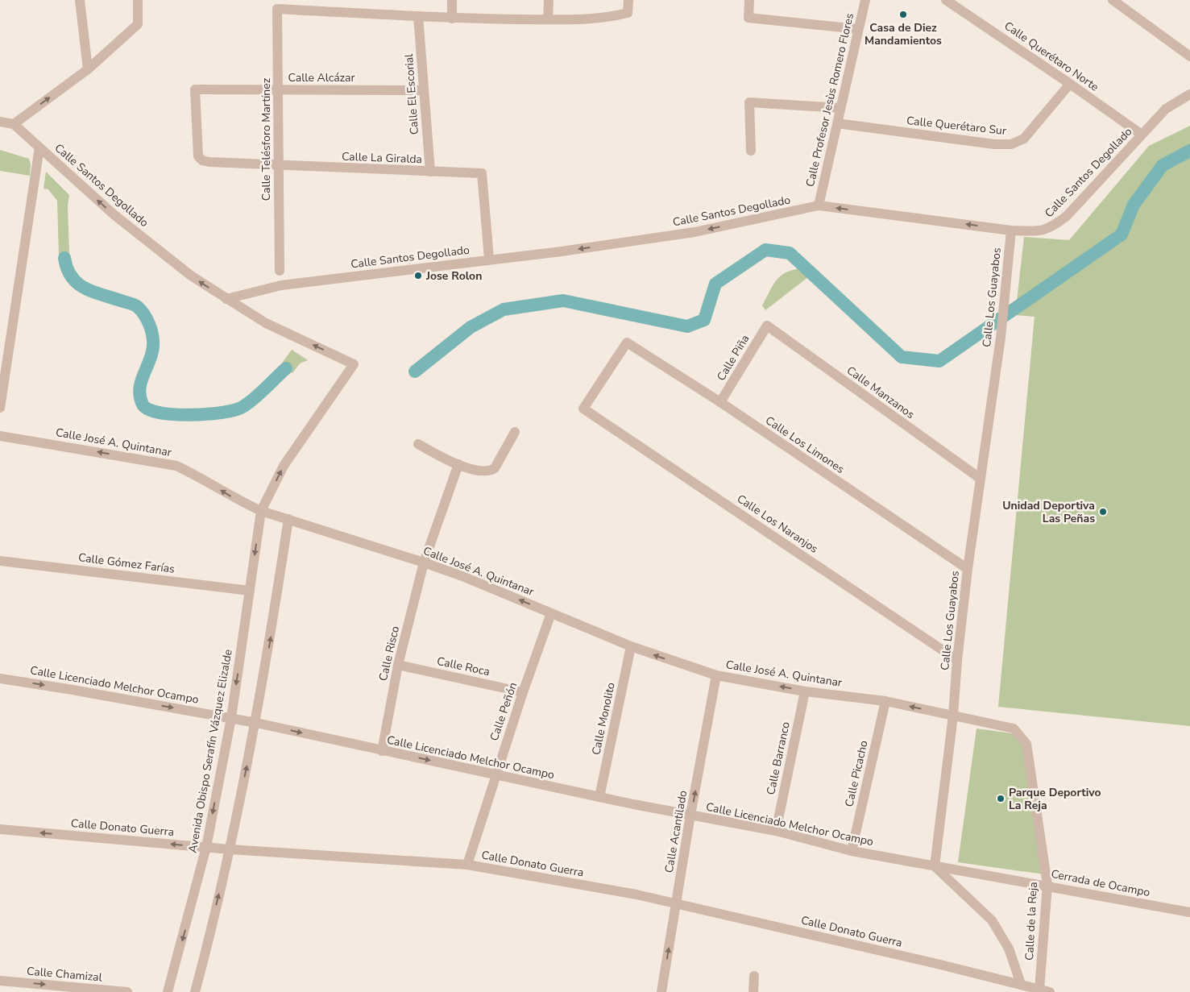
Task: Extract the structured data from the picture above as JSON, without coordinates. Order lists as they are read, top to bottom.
{
  "streets": {
    "street": [
      "Calle Querétaro Norte",
      "Calle Alcázar",
      "Calle El Escorial",
      "Calle Profesor Jesùs Romero Flores",
      "Calle Querétaro Sur",
      "Calle Telésforo Martínez",
      "Calle La Giralda",
      "Calle Santos Degollado",
      "Calle Los Guayabos",
      "Calle Piña",
      "Calle Manzanos",
      "Calle José A. Quintanar",
      "Calle Los Limones",
      "Calle Los Naranjos",
      "Calle Gómez Farías",
      "Calle Risco",
      "Calle Roca",
      "Calle Licenciado Melchor Ocampo",
      "Calle Peñón",
      "Calle Monolito",
      "Avenida Obispo Serafín Vázquez Elizalde",
      "Calle Barranco",
      "Calle Picacho",
      "Calle Donato Guerra",
      "Calle Acantilado",
      "Cerrada de Ocampo",
      "Calle de la Reja",
      "Calle Chamizal"
    ]
  },
  "crossings": [
    ["Calle Querétaro Norte", "Calle Querétaro Sur"],
    ["Calle Querétaro Norte", "Calle Santos Degollado"],
    ["Calle Alcázar", "Calle El Escorial"],
    ["Calle Alcázar", "Calle Telésforo Martínez"],
    ["Calle Alcázar", "Calle La Giralda"],
    ["Calle El Escorial", "Calle Telésforo Martínez"],
    ["Calle El Escorial", "Calle La Giralda"],
    ["Calle Profesor Jesùs Romero Flores", "Calle Querétaro Sur"],
    ["Calle Profesor Jesùs Romero Flores", "Calle Santos Degollado"],
    ["Calle Telésforo Martínez", "Calle La Giralda"],
    ["Calle La Giralda", "Calle Santos Degollado"],
    ["Calle Santos Degollado", "Calle Los Guayabos"],
    ["Calle Santos Degollado", "Calle José A. Quintanar"],
    ["Calle Santos Degollado", "Avenida Obispo Serafín Vázquez Elizalde"],
    ["Calle Los Guayabos", "Calle Manzanos"],
    ["Calle Los Guayabos", "Calle José A. Quintanar"],
    ["Calle Los Guayabos", "Calle Los Limones"],
    ["Calle Los Guayabos", "Calle Los Naranjos"],
    ["Calle Los Guayabos", "Calle Licenciado Melchor Ocampo"],
    ["Calle Los Guayabos", "Cerrada de Ocampo"],
    ["Calle Los Guayabos", "Calle de la Reja"],
    ["Calle Piña", "Calle Manzanos"],
    ["Calle Piña", "Calle Los Limones"],
    ["Calle José A. Quintanar", "Calle Risco"],
    ["Calle José A. Quintanar", "Calle Peñón"],
    ["Calle José A. Quintanar", "Calle Monolito"],
    ["Calle José A. Quintanar", "Avenida Obispo Serafín Vázquez Elizalde"],
    ["Calle José A. Quintanar", "Calle Barranco"],
    ["Calle José A. Quintanar", "Calle Picacho"],
    ["Calle José A. Quintanar", "Calle Acantilado"],
    ["Calle José A. Quintanar", "Calle de la Reja"],
    ["Calle Los Limones", "Calle Los Naranjos"],
    ["Calle Gómez Farías", "Avenida Obispo Serafín Vázquez Elizalde"],
    ["Calle Risco", "Calle Roca"],
    ["Calle Risco", "Calle Licenciado Melchor Ocampo"],
    ["Calle Roca", "Calle Peñón"],
    ["Calle Licenciado Melchor Ocampo", "Calle Peñón"],
    ["Calle Licenciado Melchor Ocampo", "Calle Monolito"],
    ["Calle Licenciado Melchor Ocampo", "Avenida Obispo Serafín Vázquez Elizalde"],
    ["Calle Licenciado Melchor Ocampo", "Calle Barranco"],
    ["Calle Licenciado Melchor Ocampo", "Calle Picacho"],
    ["Calle Licenciado Melchor Ocampo", "Calle Acantilado"],
    ["Calle Licenciado Melchor Ocampo", "Cerrada de Ocampo"],
    ["Calle Peñón", "Calle Donato Guerra"],
    ["Avenida Obispo Serafín Vázquez Elizalde", "Calle Donato Guerra"],
    ["Calle Donato Guerra", "Calle Acantilado"],
    ["Calle Donato Guerra", "Calle de la Reja"],
    ["Cerrada de Ocampo", "Calle de la Reja"]
  ],
  "one_way": [
    "Calle José A. Quintanar",
    "Calle Licenciado Melchor Ocampo",
    "Calle Acantilado",
    "Calle Chamizal"
  ],
  "places": [
    "Casa de Diez Mandamientos",
    "Jose Rolon",
    "Unidad Deportiva Las Peñas",
    "Parque Deportivo La Reja"
  ]
}
